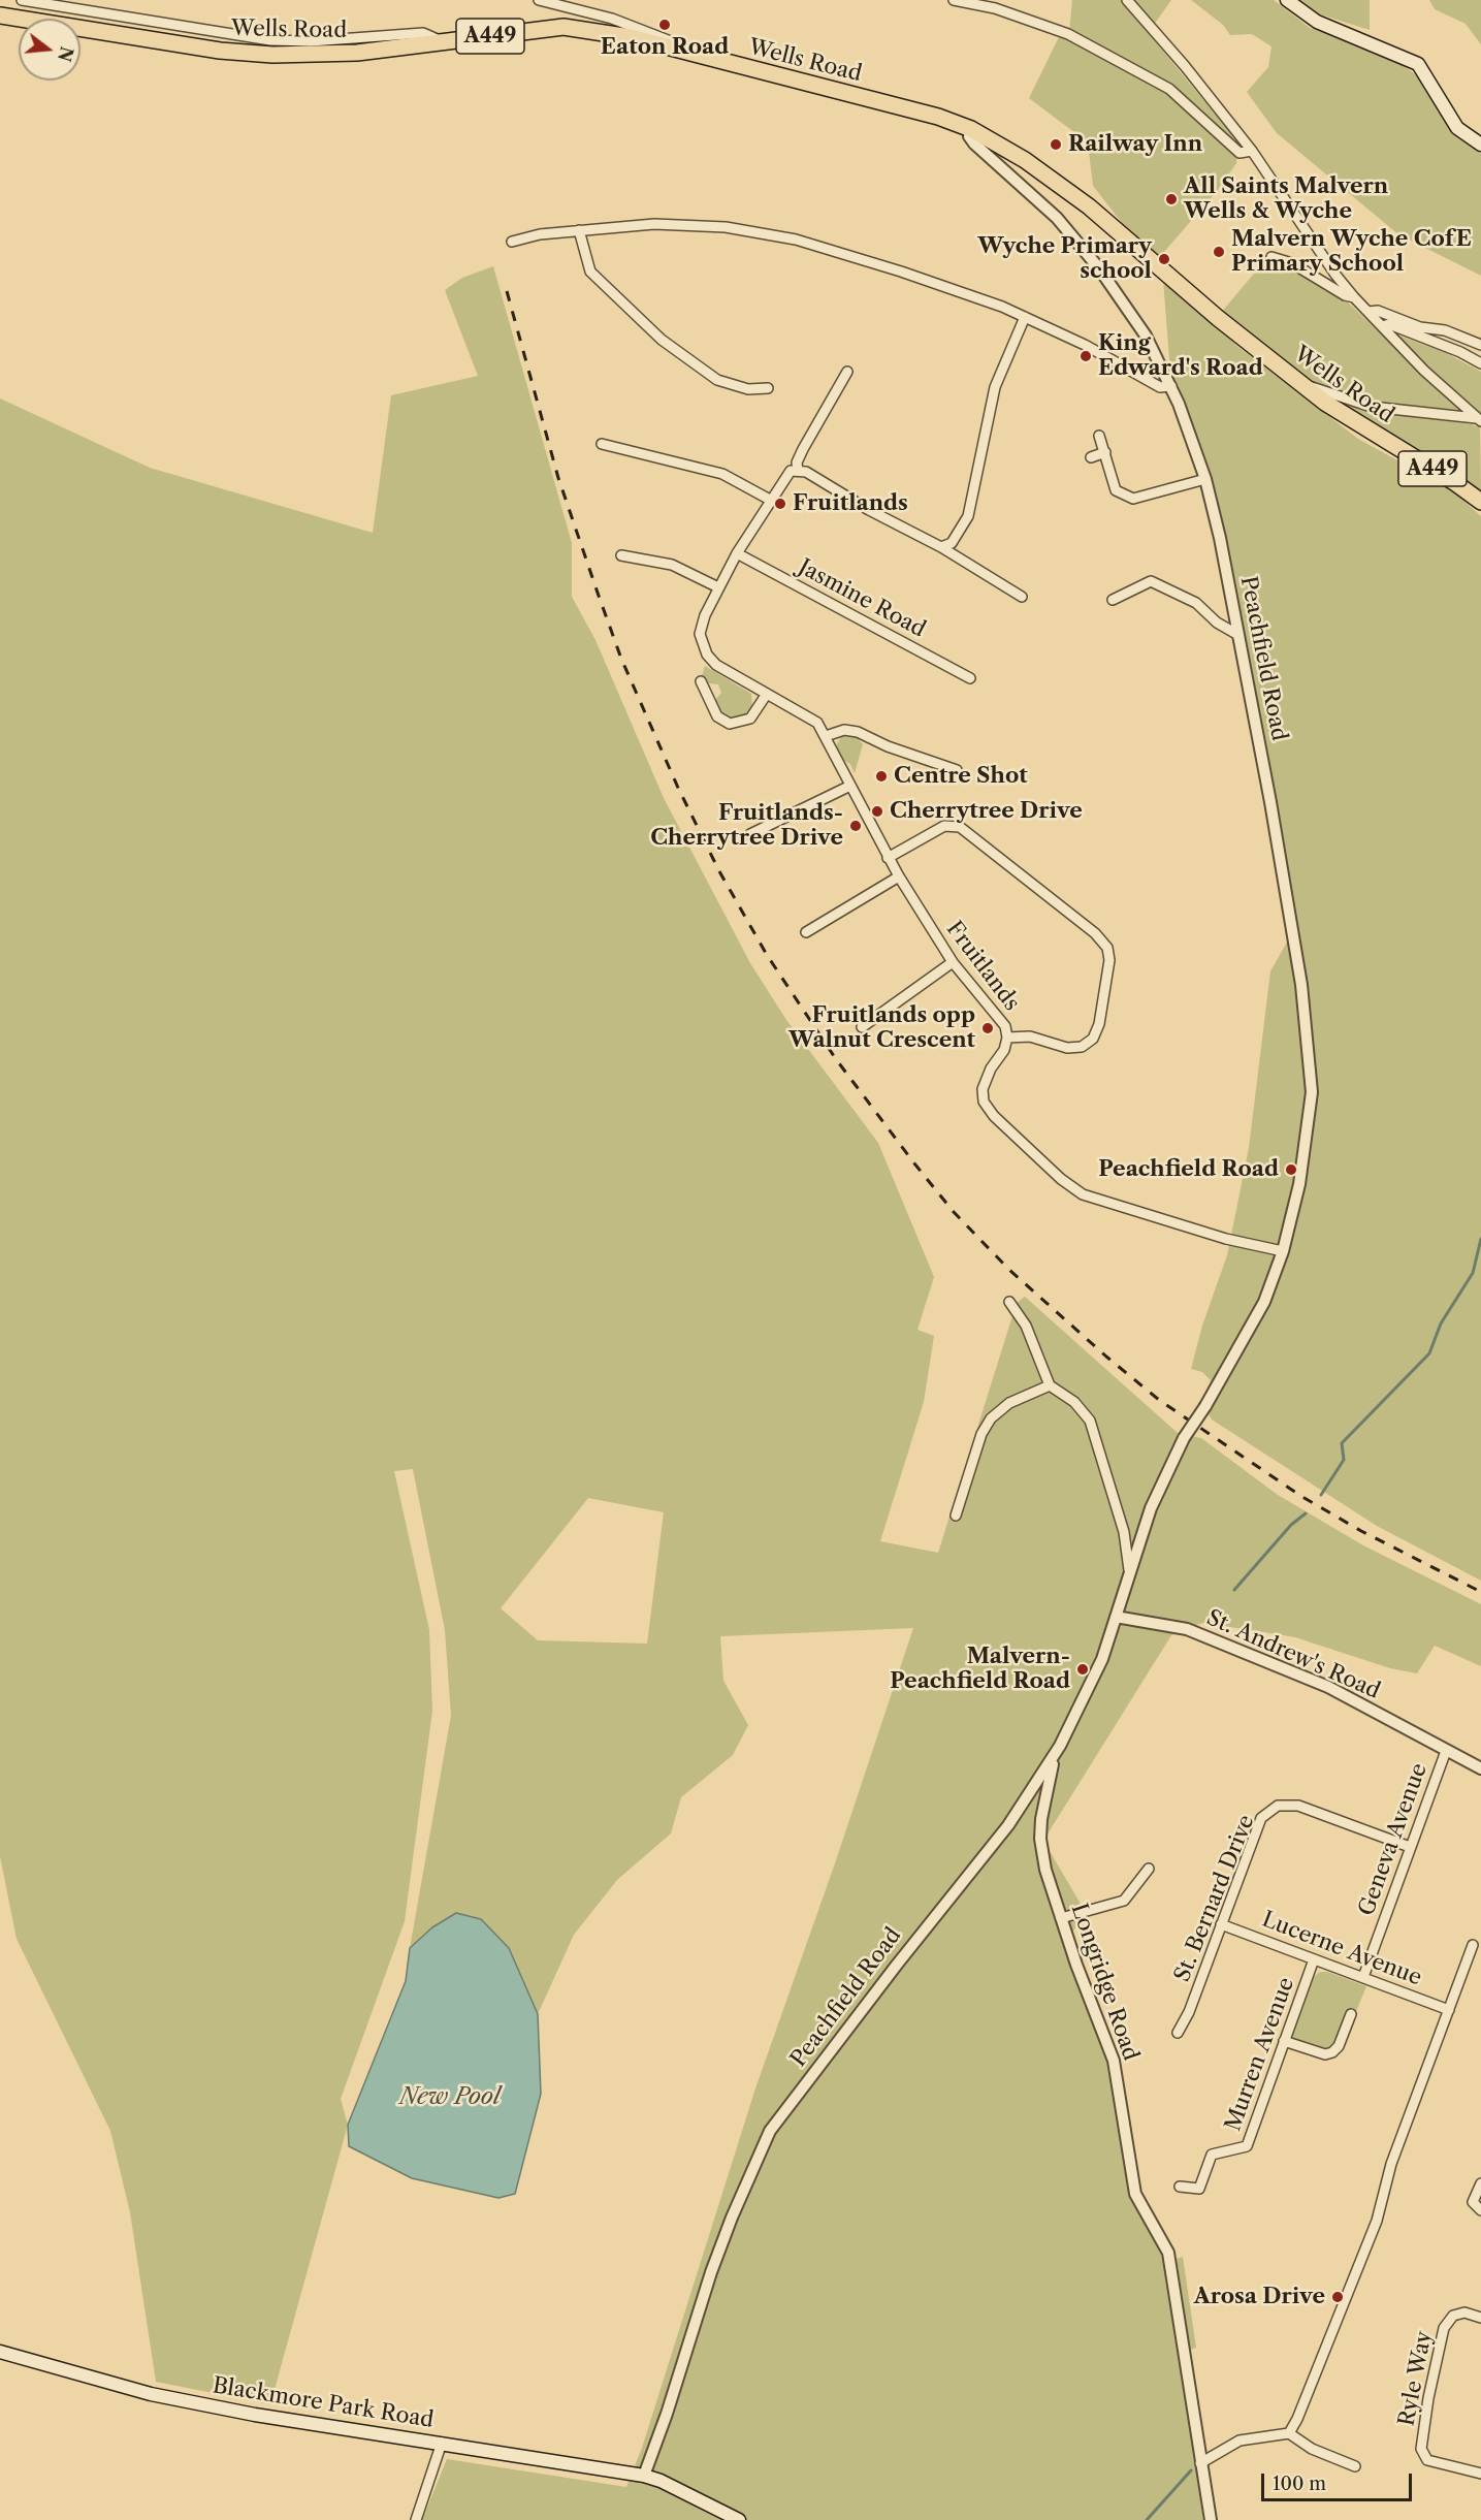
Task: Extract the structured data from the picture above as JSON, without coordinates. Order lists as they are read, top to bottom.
{
  "streets": {
    "highway": ["Wells Road", "A449"],
    "main road": ["Blackmore Park Road"],
    "street": [
      "Jasmine Road",
      "Peachfield Road",
      "Fruitlands",
      "St. Andrew's Road",
      "Geneva Avenue",
      "St. Bernard Drive",
      "Lucerne Avenue",
      "Longridge Road",
      "Murren Avenue",
      "Ryle Way"
    ]
  },
  "crossings": [
    ["Wells Road", "Peachfield Road"],
    ["Jasmine Road", "Fruitlands"],
    ["Peachfield Road", "Fruitlands"],
    ["Peachfield Road", "St. Andrew's Road"],
    ["Peachfield Road", "Longridge Road"],
    ["Peachfield Road", "Blackmore Park Road"],
    ["St. Andrew's Road", "Geneva Avenue"],
    ["Geneva Avenue", "St. Bernard Drive"],
    ["Geneva Avenue", "Lucerne Avenue"],
    ["St. Bernard Drive", "Lucerne Avenue"],
    ["Lucerne Avenue", "Murren Avenue"]
  ],
  "water": ["New Pool"],
  "places": [
    "Eaton Road",
    "Railway Inn",
    "All Saints Malvern Wells & Wyche",
    "Malvern Wyche CofE Primary School",
    "Wyche Primary school",
    "King Edward's Road",
    "Fruitlands",
    "Centre Shot",
    "Cherrytree Drive",
    "Fruitlands- Cherrytree Drive",
    "Fruitlands opp Walnut Crescent",
    "Peachfield Road",
    "Malvern- Peachfield Road",
    "Arosa Drive"
  ],
  "scale_bar": "100 m",
  "north": "right"
}
